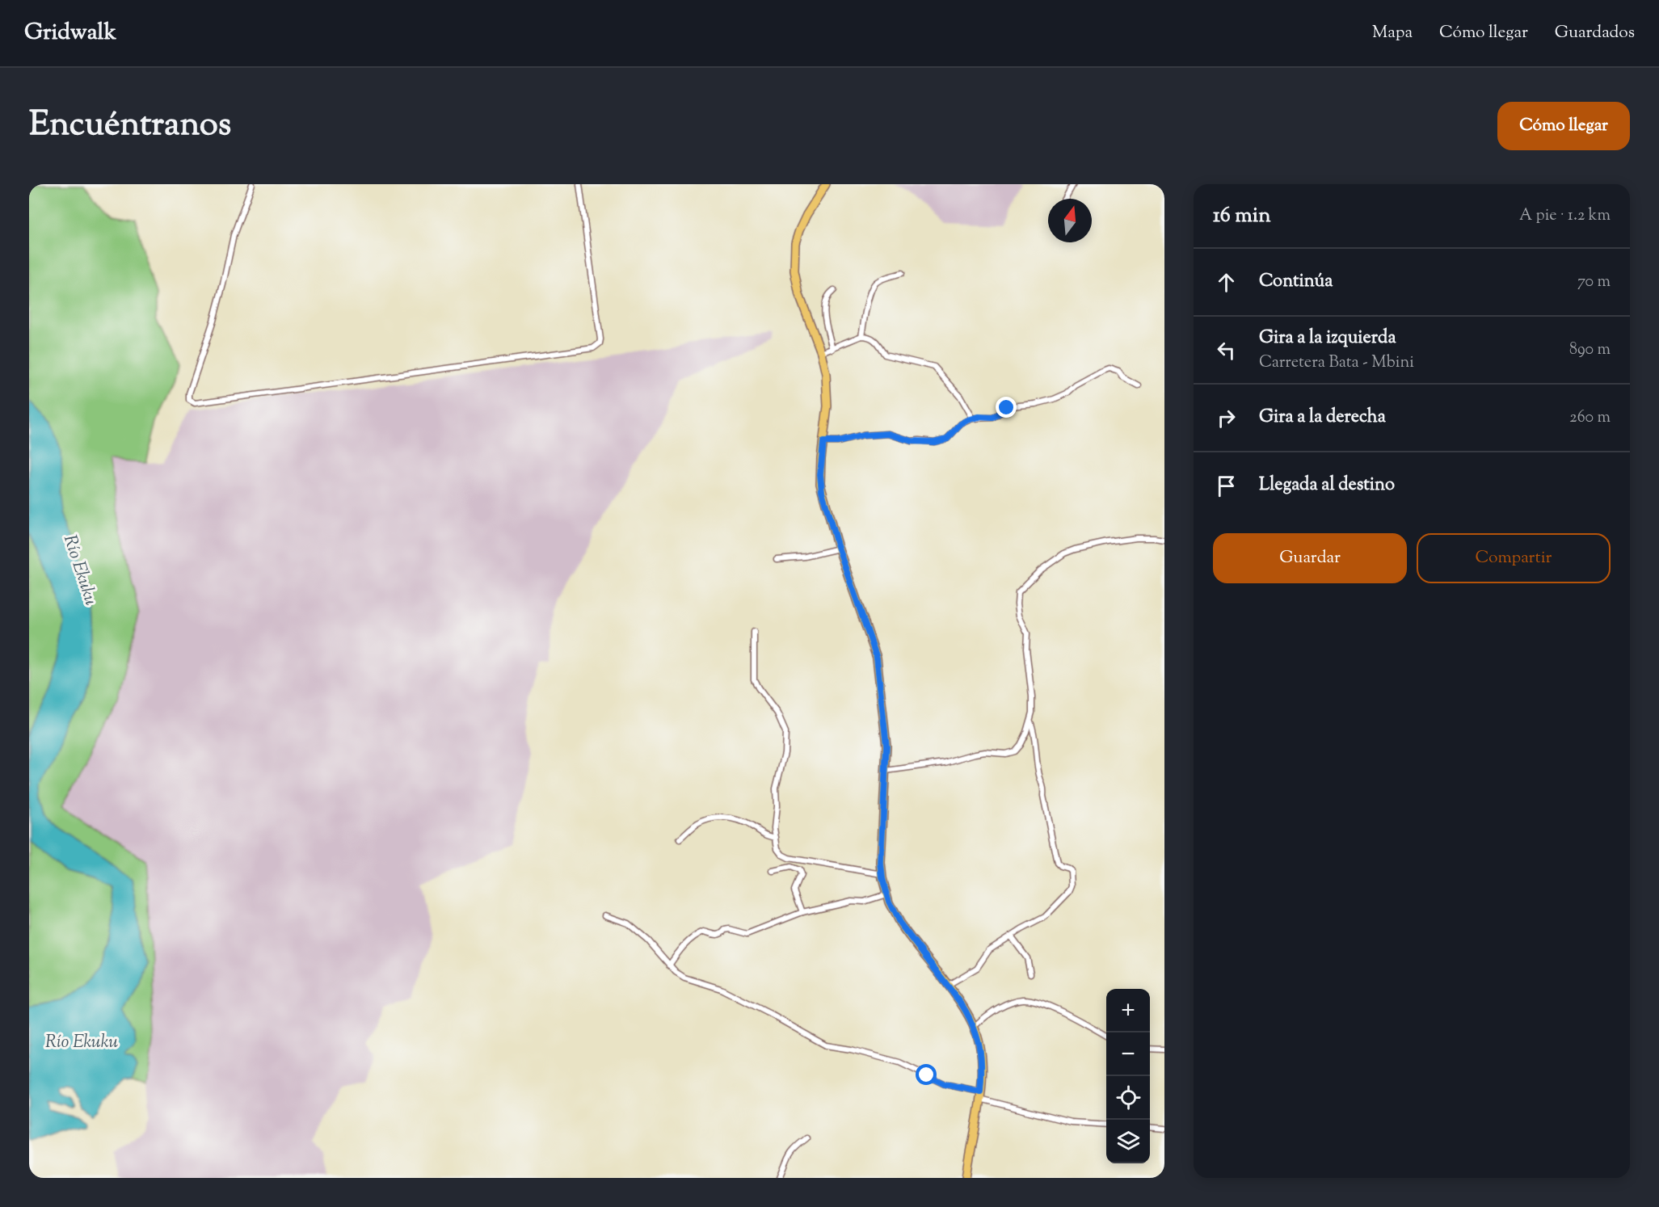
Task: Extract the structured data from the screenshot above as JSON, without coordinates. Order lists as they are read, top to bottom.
{
  "water": ["Río Ekuku"],
  "north": "top",
  "page": {
    "header": "Gridwalk",
    "nav": ["Mapa", "Cómo llegar", "Guardados"],
    "title": "Encuéntranos",
    "buttons": [
      "Cómo llegar",
      ["Guardar", "Compartir"]
    ],
    "heading": ["16 min", "A pie · 1.2 km"],
    "list": [
      ["Continúa", "70 m"],
      ["Gira a la izquierda", "Carretera Bata - Mbini", "890 m"],
      ["Gira a la derecha", "260 m"],
      "Llegada al destino"
    ],
    "map_buttons": ["+", "−"]
  }
}
